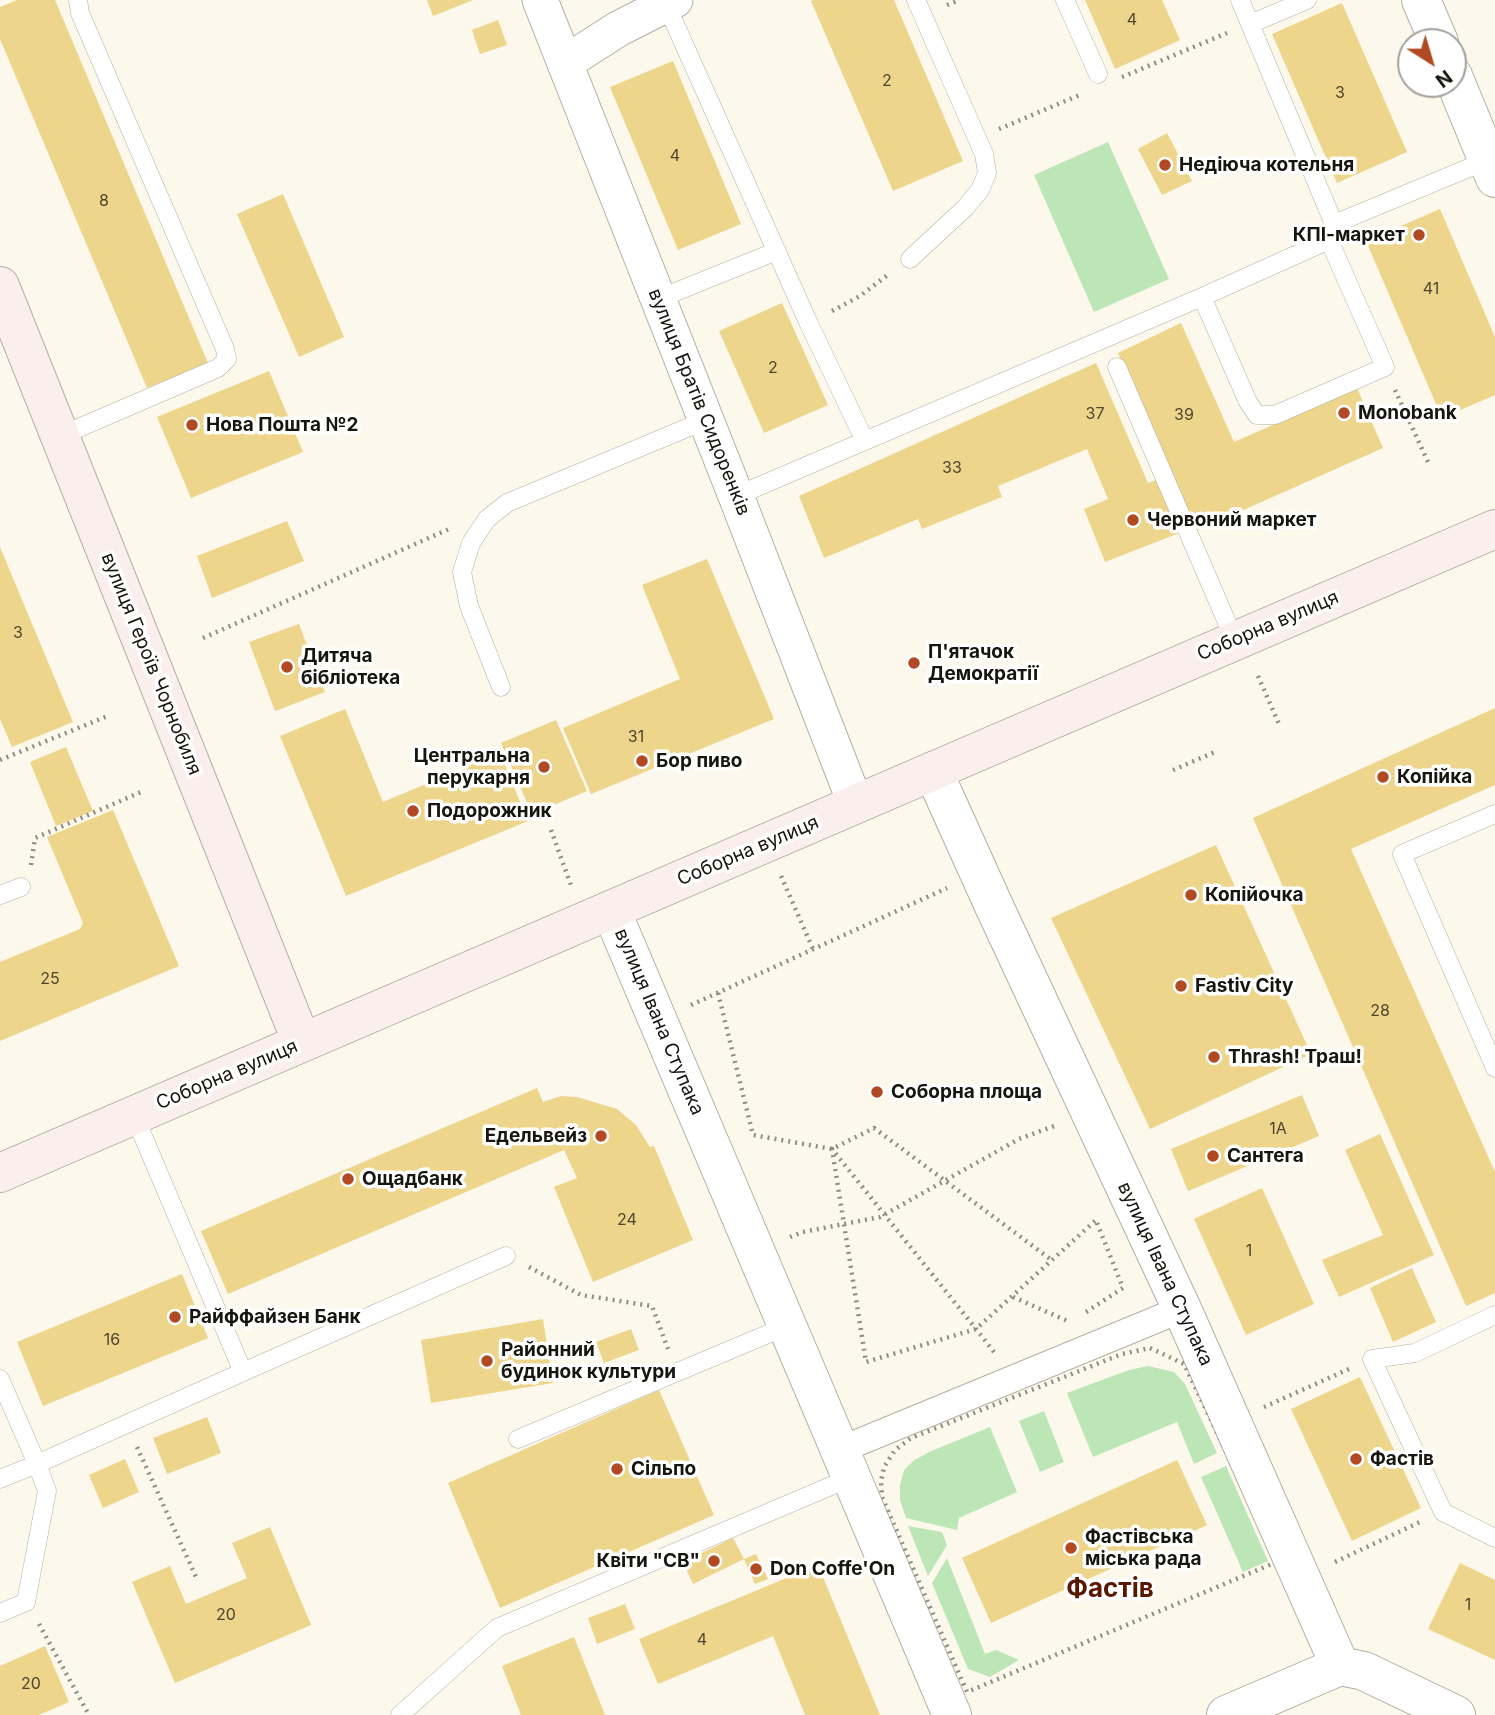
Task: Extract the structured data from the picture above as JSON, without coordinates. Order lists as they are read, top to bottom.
{
  "streets": {
    "main road": ["Соборна вулиця", "вулиця Героїв Чорнобиля"],
    "street": ["вулиця Братів Сидоренків", "вулиця Івана Ступака"]
  },
  "crossings": [
    ["вулиця Братів Сидоренків", "Соборна вулиця"],
    ["Соборна вулиця", "вулиця Героїв Чорнобиля"],
    ["Соборна вулиця", "вулиця Івана Ступака"]
  ],
  "districts": ["Фастів"],
  "places": [
    "Недіюча котельня",
    "КПІ-маркет",
    "Monobank",
    "Нова Пошта №2",
    "Червоний маркет",
    "П'ятачок Демократії",
    "Дитяча бібліотека",
    "Бор пиво",
    "Центральна перукарня",
    "Копійка",
    "Подорожник",
    "Копійочка",
    "Fastiv City",
    "Thrash! Траш!",
    "Соборна площа",
    "Едельвейз",
    "Сантега",
    "Ощадбанк",
    "Райффайзен Банк",
    "Районний будинок культури",
    "Фастів",
    "Сільпо",
    "Фастівська міська рада",
    "Квіти \"СВ\"",
    "Don Coffe'On"
  ],
  "house_numbers": [
    "4",
    "2",
    "3",
    "4",
    "8",
    "41",
    "2",
    "37",
    "39",
    "33",
    "3",
    "31",
    "25",
    "28",
    "1А",
    "24",
    "1",
    "16",
    "1",
    "20",
    "4",
    "20"
  ],
  "north": "bottom right"
}
